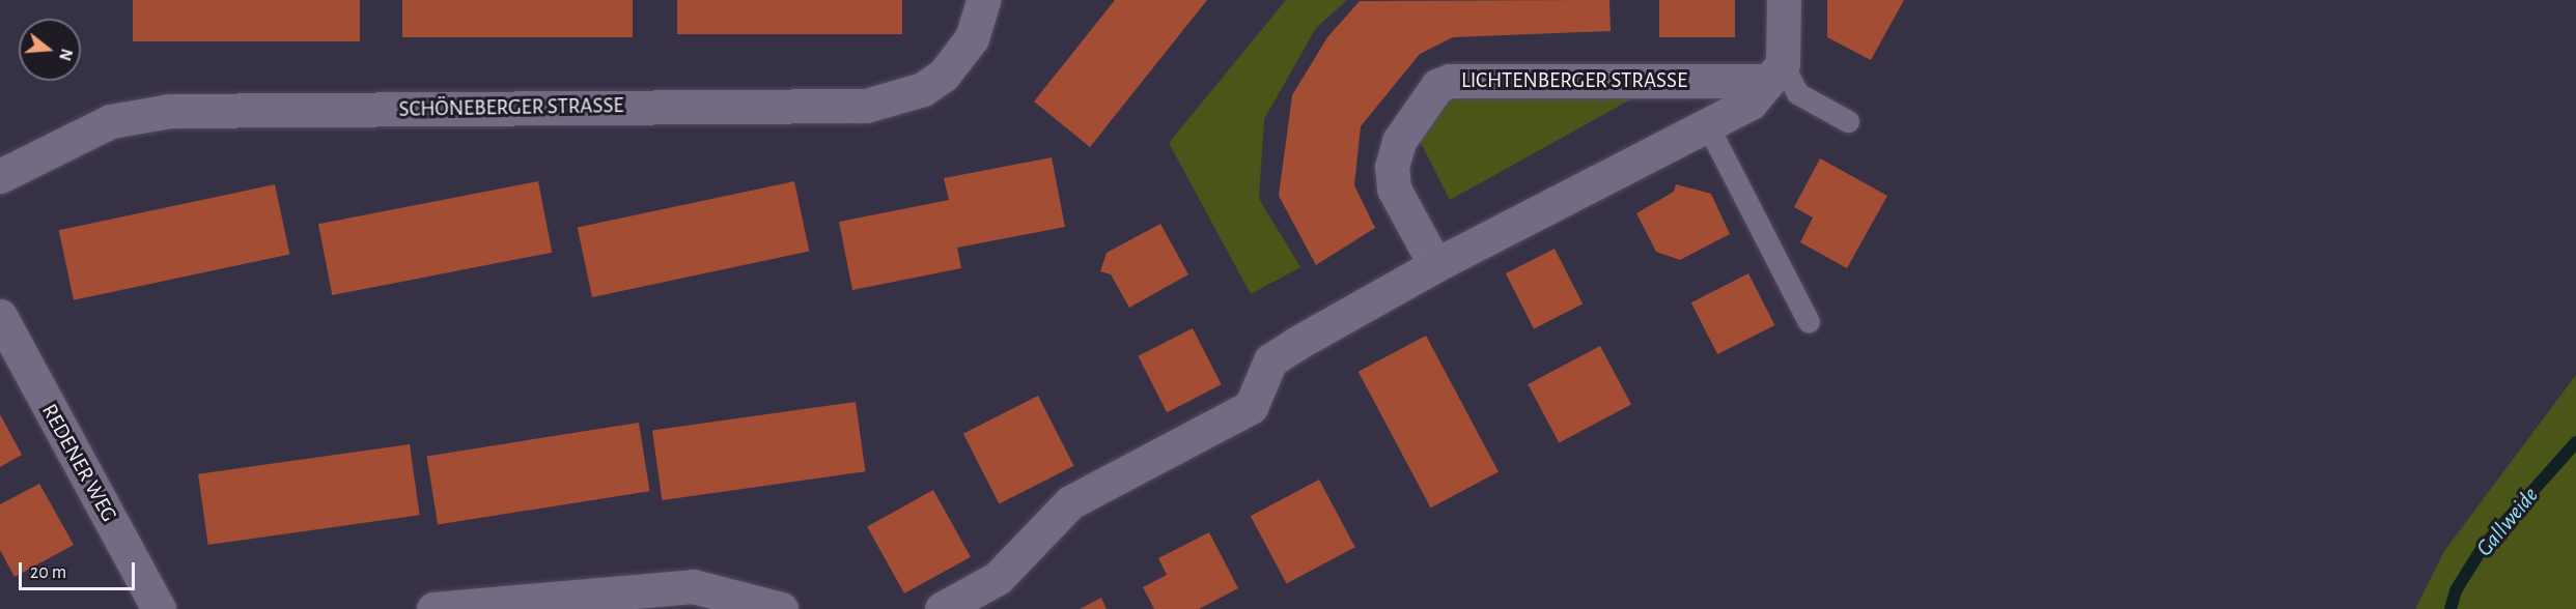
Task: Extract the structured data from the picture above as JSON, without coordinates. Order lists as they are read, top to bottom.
{
  "streets": {
    "street": ["LICHTENBERGER STRASSE", "SCHÖNEBERGER STRASSE", "REDENER WEG"]
  },
  "water": ["Gallweide"],
  "scale_bar": "20 m",
  "north": "right"
}
